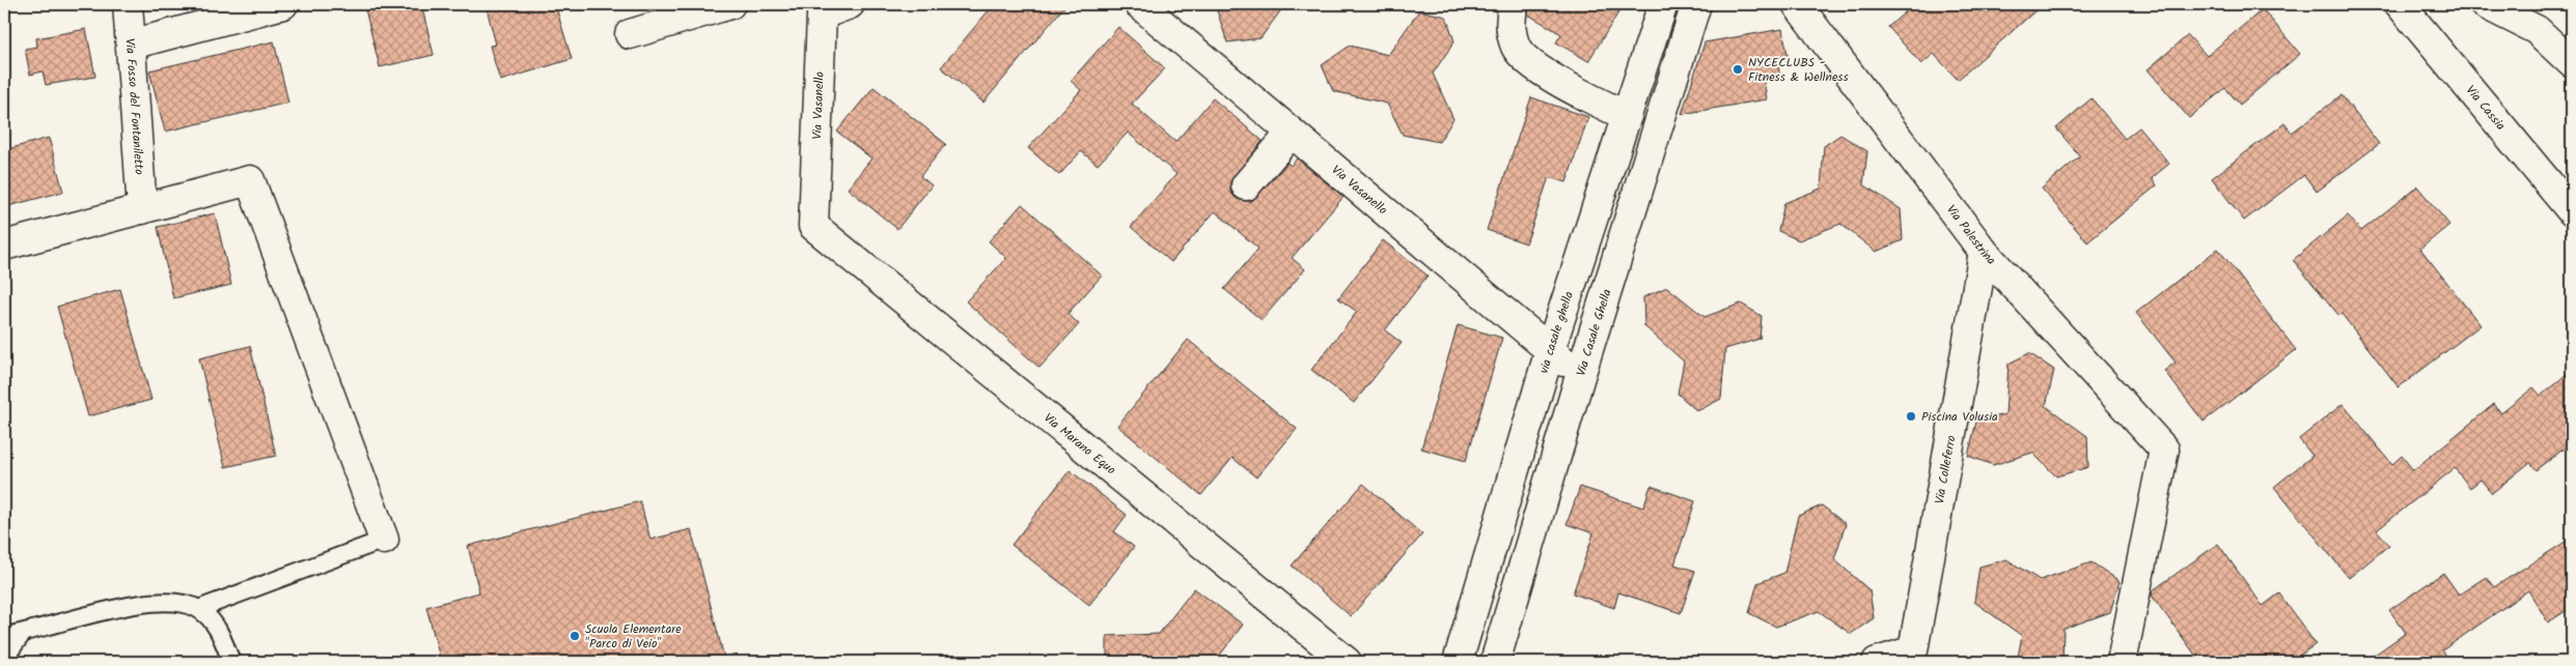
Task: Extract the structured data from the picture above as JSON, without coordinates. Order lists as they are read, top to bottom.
{
  "streets": {
    "street": [
      "Via Vasanello",
      "Via Fosso del Fontaniletto",
      "Via Cassia",
      "Via Palestrina",
      "via casale ghella",
      "Via Casale Ghella",
      "Via Marano Equo",
      "Via Colleferro"
    ]
  },
  "crossings": [
    ["Via Vasanello", "via casale ghella"],
    ["Via Vasanello", "Via Casale Ghella"],
    ["Via Vasanello", "Via Marano Equo"],
    ["Via Palestrina", "Via Colleferro"]
  ],
  "places": ["NYCECLUBS - Fitness & Wellness", "Piscina Volusia", "Scuola Elementare \"Parco di Veio\""]
}
